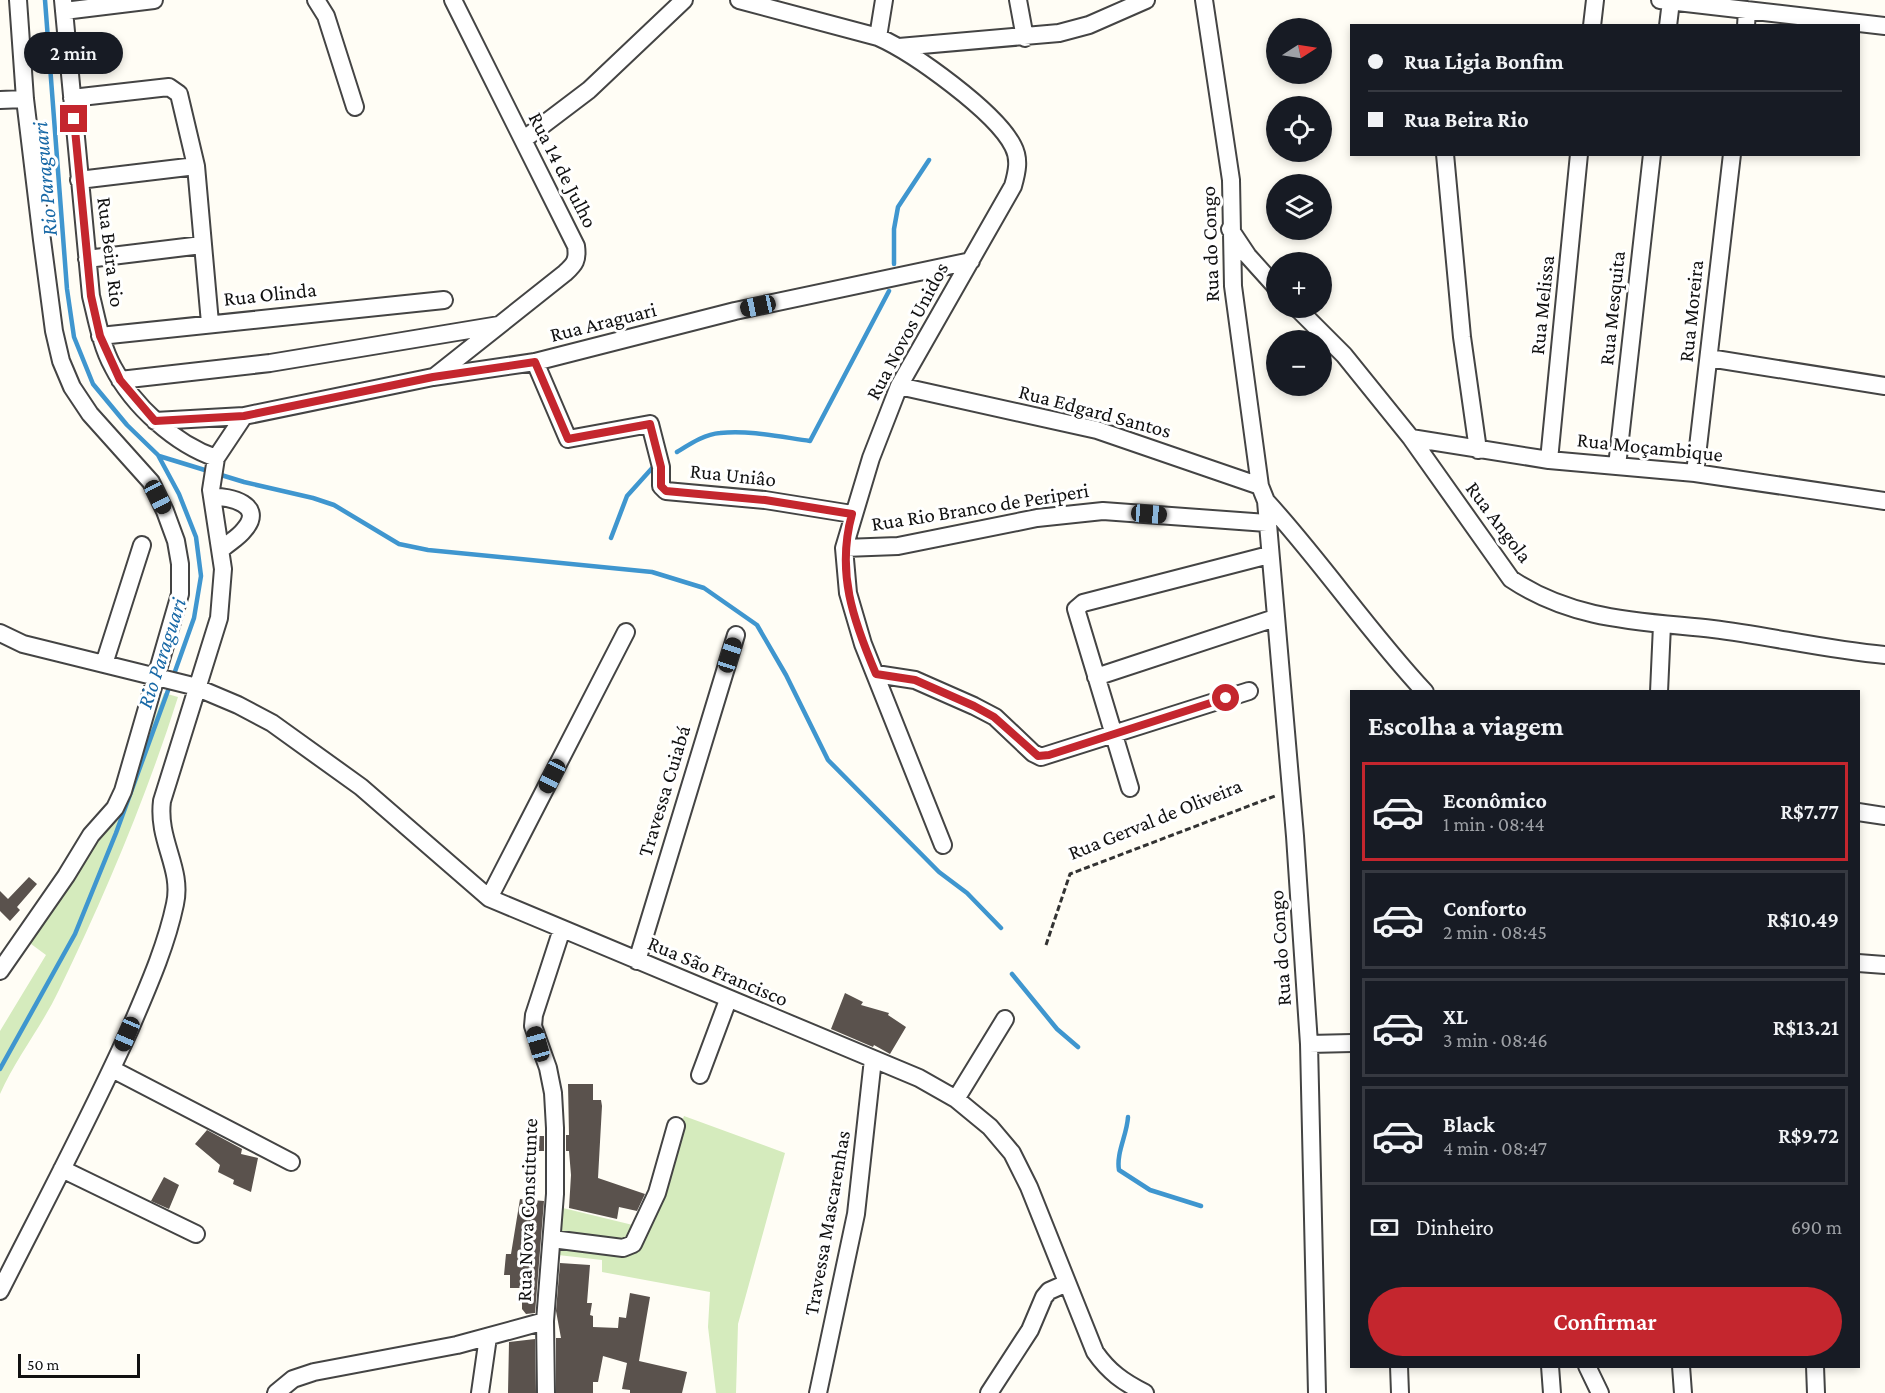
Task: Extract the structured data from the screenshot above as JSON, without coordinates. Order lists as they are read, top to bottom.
{
  "streets": {
    "street": [
      "Rua 14 de Julho",
      "Rua do Congo",
      "Rua Beira Rio",
      "Rua Olinda",
      "Rua Melissa",
      "Rua Mesquita",
      "Rua Moreira",
      "Rua Araguari",
      "Rua Novos Unidos",
      "Rua Edgard Santos",
      "Rua Moçambique",
      "Rua Uniâo",
      "Rua Rio Branco de Periperi",
      "Rua Angola",
      "Travessa Cuiabá",
      "Rua São Francisco",
      "Rua Nova Constitunte",
      "Travessa Mascarenhas"
    ],
    "path": ["Rua Gerval de Oliveira"]
  },
  "crossings": [
    ["Rua 14 de Julho", "Rua Araguari"],
    ["Rua do Congo", "Rua Edgard Santos"],
    ["Rua do Congo", "Rua Rio Branco de Periperi"],
    ["Rua do Congo", "Rua Gerval de Oliveira"],
    ["Rua Beira Rio", "Rua Olinda"],
    ["Rua Beira Rio", "Rua Araguari"],
    ["Rua Melissa", "Rua Moçambique"],
    ["Rua Mesquita", "Rua Moçambique"],
    ["Rua Moreira", "Rua Moçambique"],
    ["Rua Araguari", "Rua Novos Unidos"],
    ["Rua Araguari", "Rua Uniâo"],
    ["Rua Novos Unidos", "Rua Edgard Santos"],
    ["Rua Novos Unidos", "Rua Uniâo"],
    ["Rua Novos Unidos", "Rua Rio Branco de Periperi"],
    ["Rua Moçambique", "Rua Angola"],
    ["Travessa Cuiabá", "Rua São Francisco"],
    ["Rua São Francisco", "Rua Nova Constitunte"],
    ["Rua São Francisco", "Travessa Mascarenhas"]
  ],
  "water": ["Rio Paraguari"],
  "scale_bar": "50 m",
  "north": "right",
  "page": {
    "map_buttons": ["+", "−"],
    "banner": ["Rua Ligia Bonfim", "Rua Beira Rio"],
    "bubble": "2 min",
    "heading": "Escolha a viagem",
    "list": [
      {
        "name": "Econômico",
        "note": "1 min · 08:44",
        "value": "R$7.77"
      },
      {
        "name": "Conforto",
        "note": "2 min · 08:45",
        "value": "R$10.49"
      },
      {
        "name": "XL",
        "note": "3 min · 08:46",
        "value": "R$13.21"
      },
      {
        "name": "Black",
        "note": "4 min · 08:47",
        "value": "R$9.72"
      }
    ],
    "pay": ["Dinheiro", "690 m"],
    "buttons": "Confirmar",
    "scale": "50 m"
  }
}
